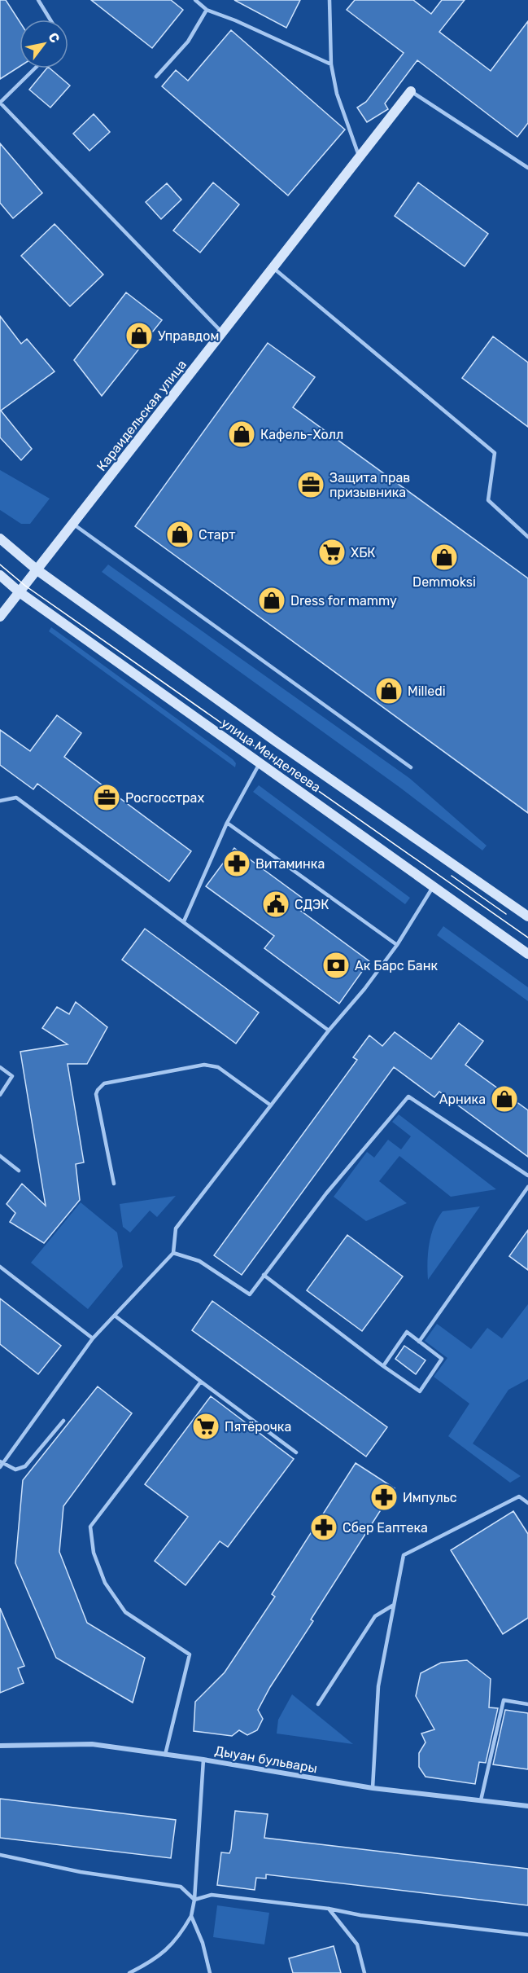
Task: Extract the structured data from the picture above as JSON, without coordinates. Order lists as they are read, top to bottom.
{
  "streets": {
    "main road": ["Караидельская улица", "улица Менделеева"],
    "street": ["Дыуан бульвары"]
  },
  "crossings": [
    ["Караидельская улица", "улица Менделеева"]
  ],
  "places": {
    "shop": [
      "Управдом",
      "Кафель-Холл",
      "Старт",
      "Demmoksi",
      "Dress for mammy",
      "Milledi",
      "Арника"
    ],
    "office": ["Защита прав призывника", "Росгосстрах"],
    "supermarket": ["ХБК", "Пятёрочка"],
    "pharmacy": ["Витаминка", "Импульс", "Сбер Еаптека"],
    "public building": ["СДЭК"],
    "bank": ["Ак Барс Банк"]
  },
  "north": "top right"
}
